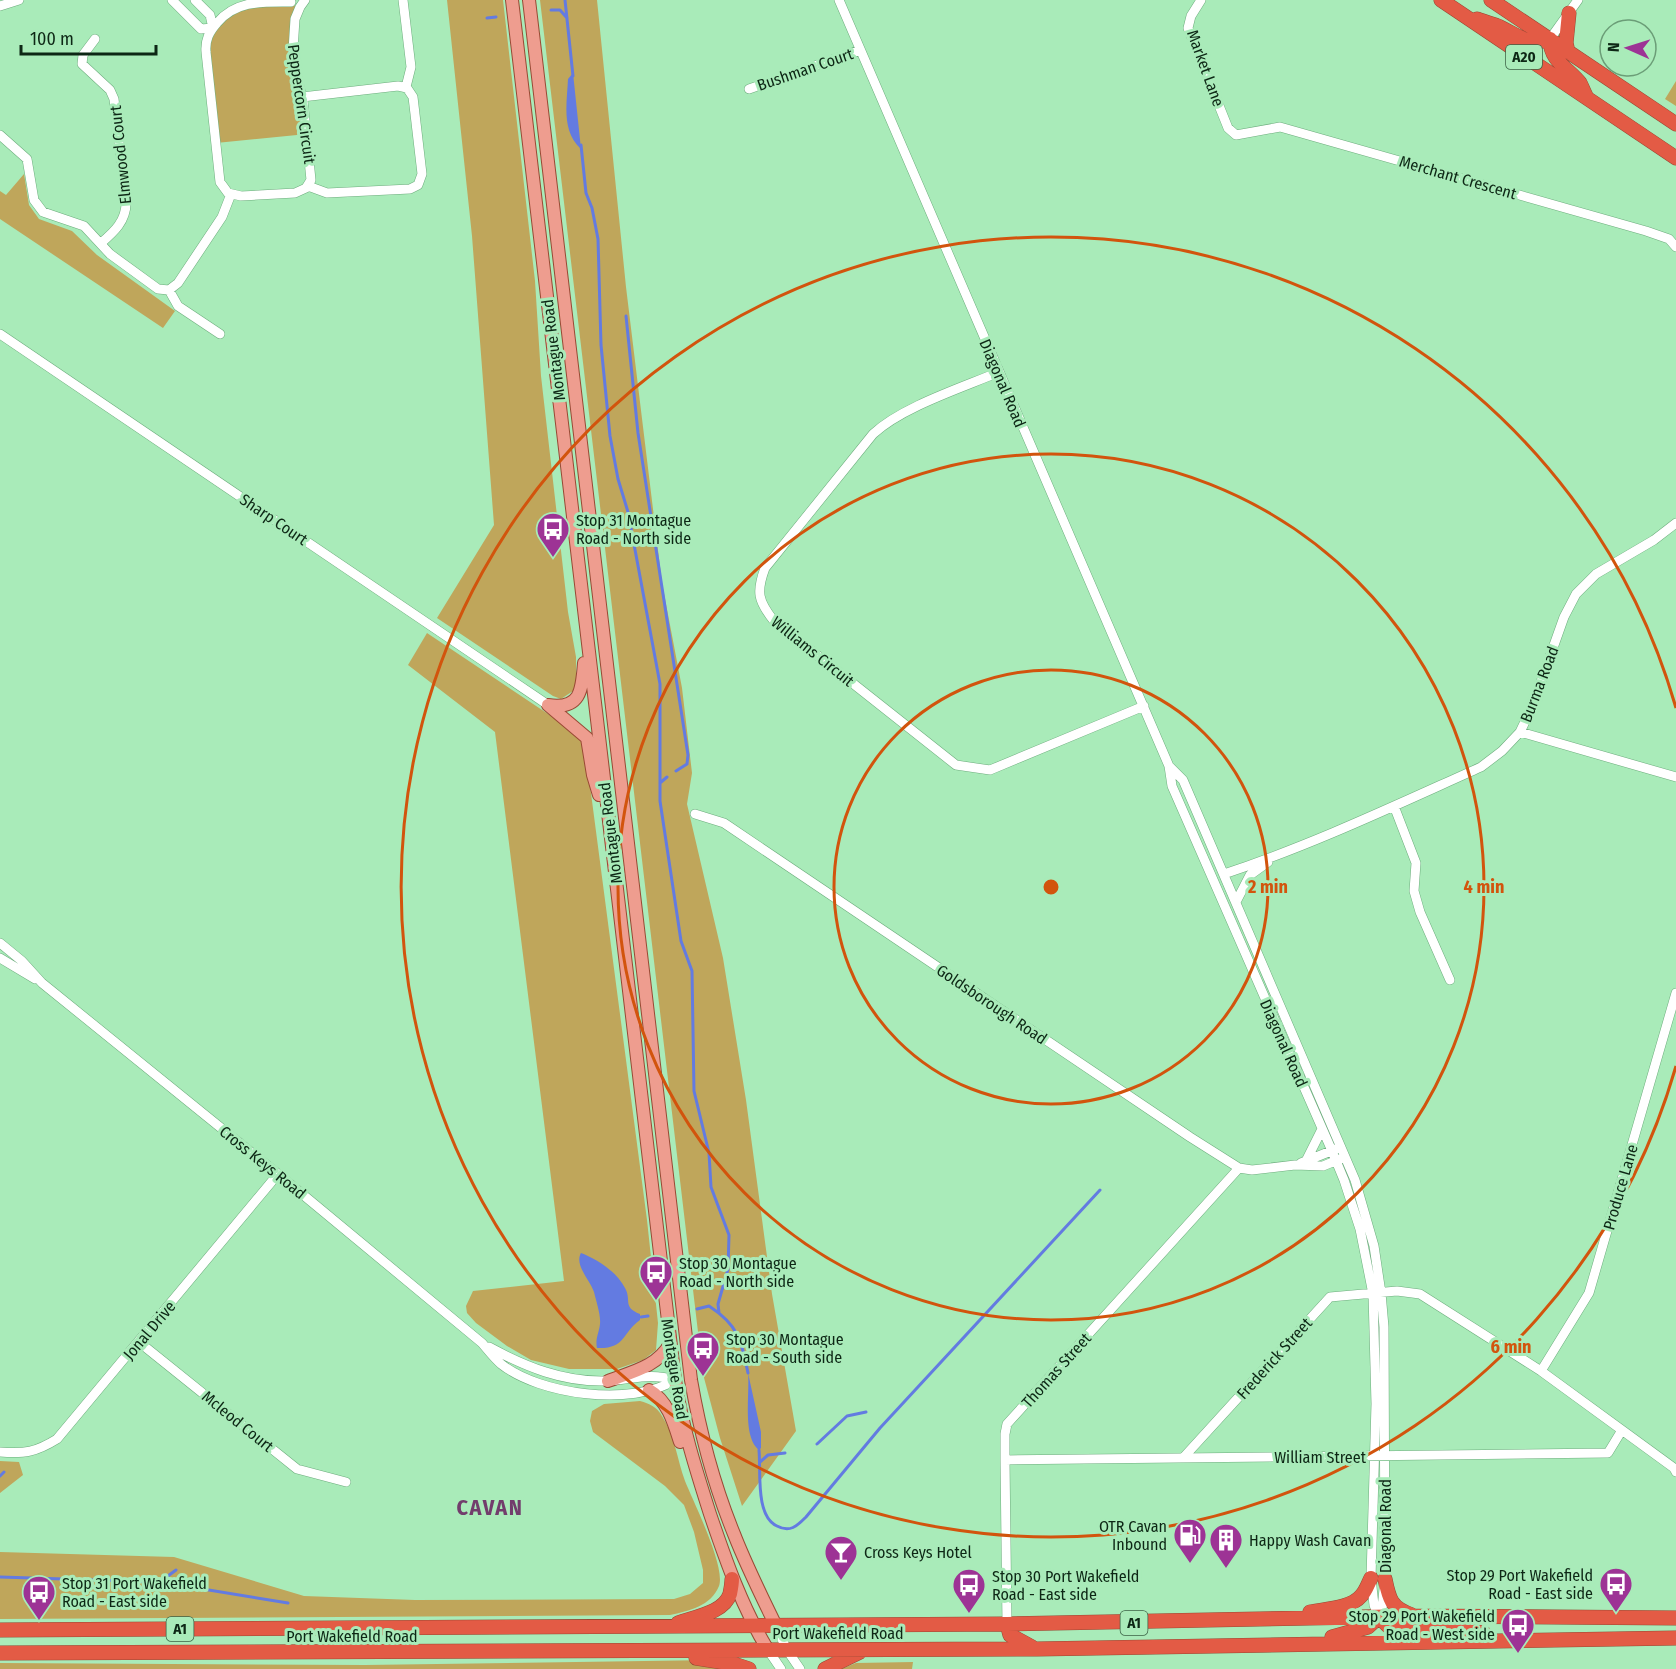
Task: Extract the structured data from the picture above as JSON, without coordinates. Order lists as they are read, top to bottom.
{
  "streets": {
    "highway": ["A20", "A1", "Port Wakefield Road"],
    "main road": ["Montague Road"],
    "street": [
      "Market Lane",
      "Bushman Court",
      "Peppercorn Circuit",
      "Elmwood Court",
      "Merchant Crescent",
      "Diagonal Road",
      "Sharp Court",
      "Williams Circuit",
      "Burma Road",
      "Goldsborough Road",
      "Cross Keys Road",
      "Produce Lane",
      "Jonal Drive",
      "Frederick Street",
      "Thomas Street",
      "Mcleod Court",
      "William Street"
    ]
  },
  "crossings": [
    ["Market Lane", "Merchant Crescent"],
    ["Bushman Court", "Diagonal Road"],
    ["Montague Road", "Cross Keys Road"],
    ["Montague Road", "Port Wakefield Road"],
    ["Diagonal Road", "Williams Circuit"],
    ["Diagonal Road", "Frederick Street"],
    ["Diagonal Road", "William Street"],
    ["Diagonal Road", "Port Wakefield Road"],
    ["Goldsborough Road", "Thomas Street"],
    ["Cross Keys Road", "Jonal Drive"],
    ["Jonal Drive", "Mcleod Court"],
    ["Frederick Street", "William Street"],
    ["Thomas Street", "William Street"],
    ["Thomas Street", "Port Wakefield Road"]
  ],
  "districts": ["CAVAN"],
  "places": {
    "bus stop": [
      "Stop 31 Montague Road - North side",
      "Stop 30 Montague Road - North side",
      "Stop 30 Montague Road - South side",
      "Stop 29 Port Wakefield Road - East side",
      "Stop 30 Port Wakefield Road - East side",
      "Stop 31 Port Wakefield Road - East side",
      "Stop 29 Port Wakefield Road - West side"
    ],
    "fuel station": ["OTR Cavan Inbound"],
    "building": ["Happy Wash Cavan"],
    "bar": ["Cross Keys Hotel"]
  },
  "scale_bar": "100 m",
  "north": "left",
  "rings": ["2 min", "4 min", "6 min"]
}
